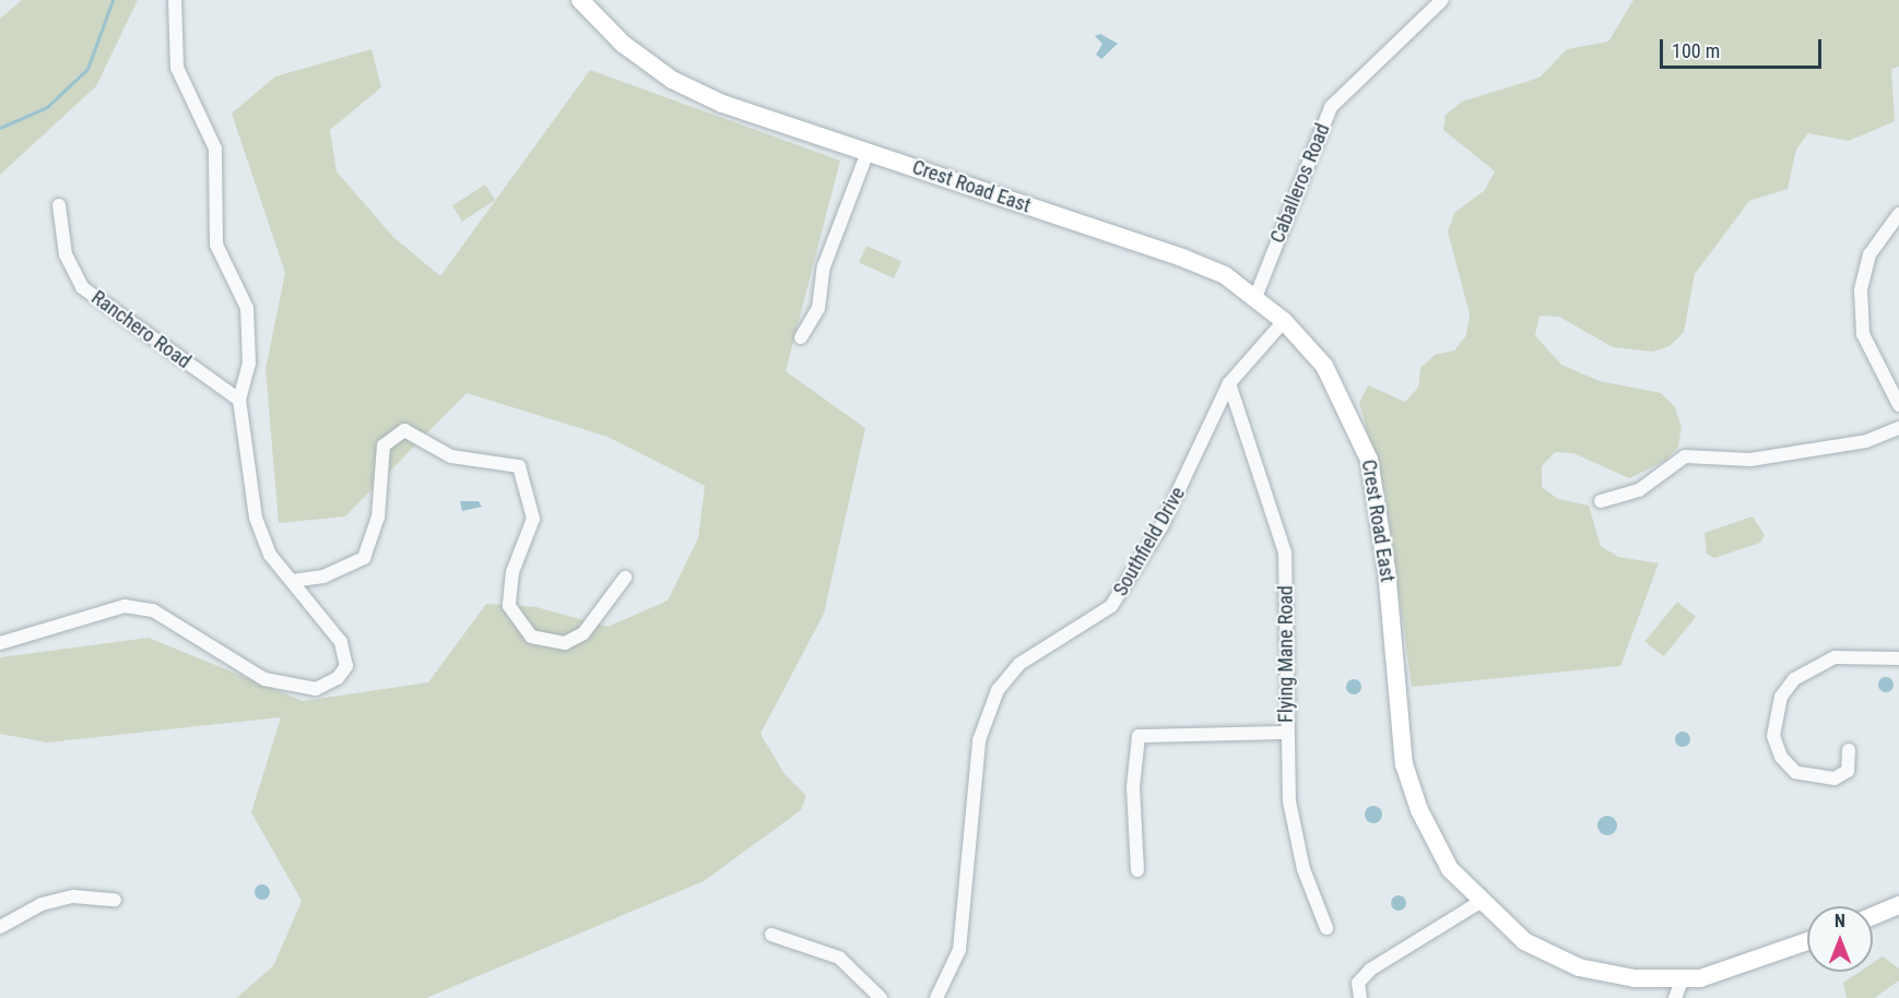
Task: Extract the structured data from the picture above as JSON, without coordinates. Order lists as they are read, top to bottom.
{
  "streets": {
    "street": [
      "Caballeros Road",
      "Crest Road East",
      "Ranchero Road",
      "Southfield Drive",
      "Flying Mane Road"
    ]
  },
  "crossings": [
    ["Caballeros Road", "Crest Road East"],
    ["Crest Road East", "Southfield Drive"],
    ["Southfield Drive", "Flying Mane Road"]
  ],
  "scale_bar": "100 m",
  "north": "top"
}
